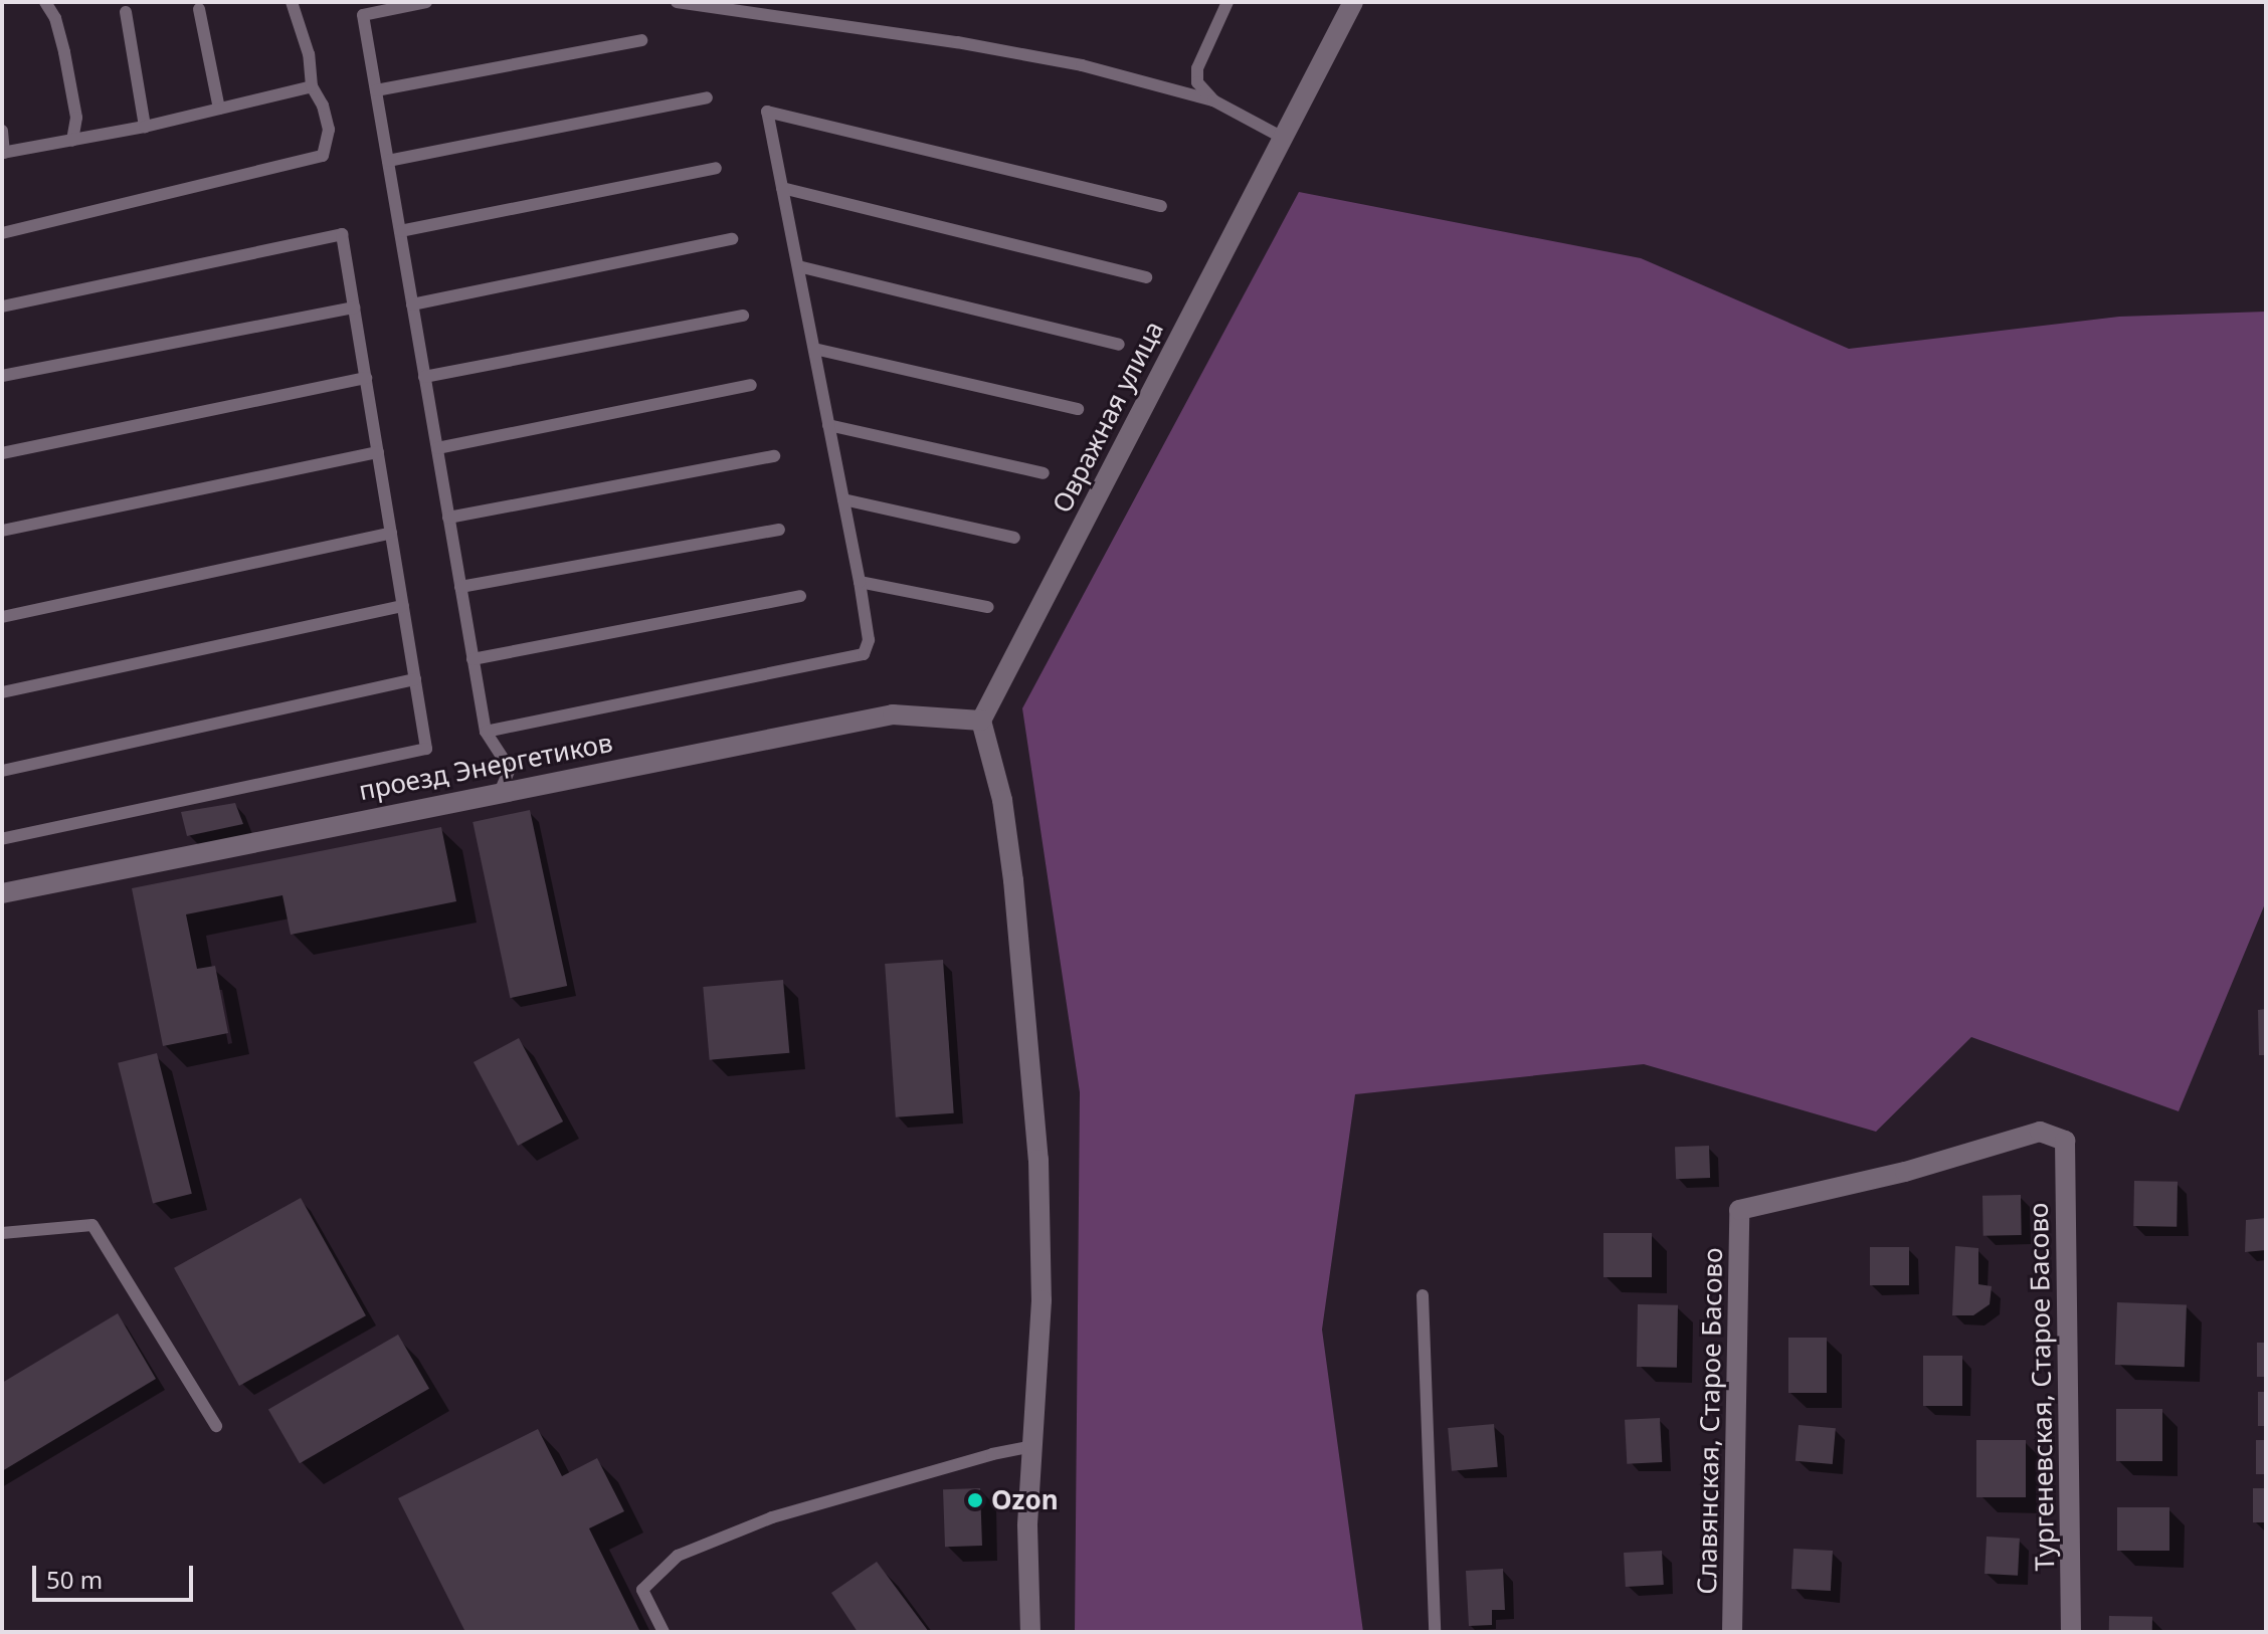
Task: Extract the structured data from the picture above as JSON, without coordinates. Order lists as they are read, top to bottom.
{
  "streets": {
    "street": [
      "Овражная улица",
      "проезд Энергетиков",
      "Тургеневская, Старое Басово",
      "Славянская, Старое Басово"
    ]
  },
  "crossings": [
    ["Овражная улица", "проезд Энергетиков"],
    ["Тургеневская, Старое Басово", "Славянская, Старое Басово"]
  ],
  "places": ["Ozon"],
  "scale_bar": "50 m"
}
